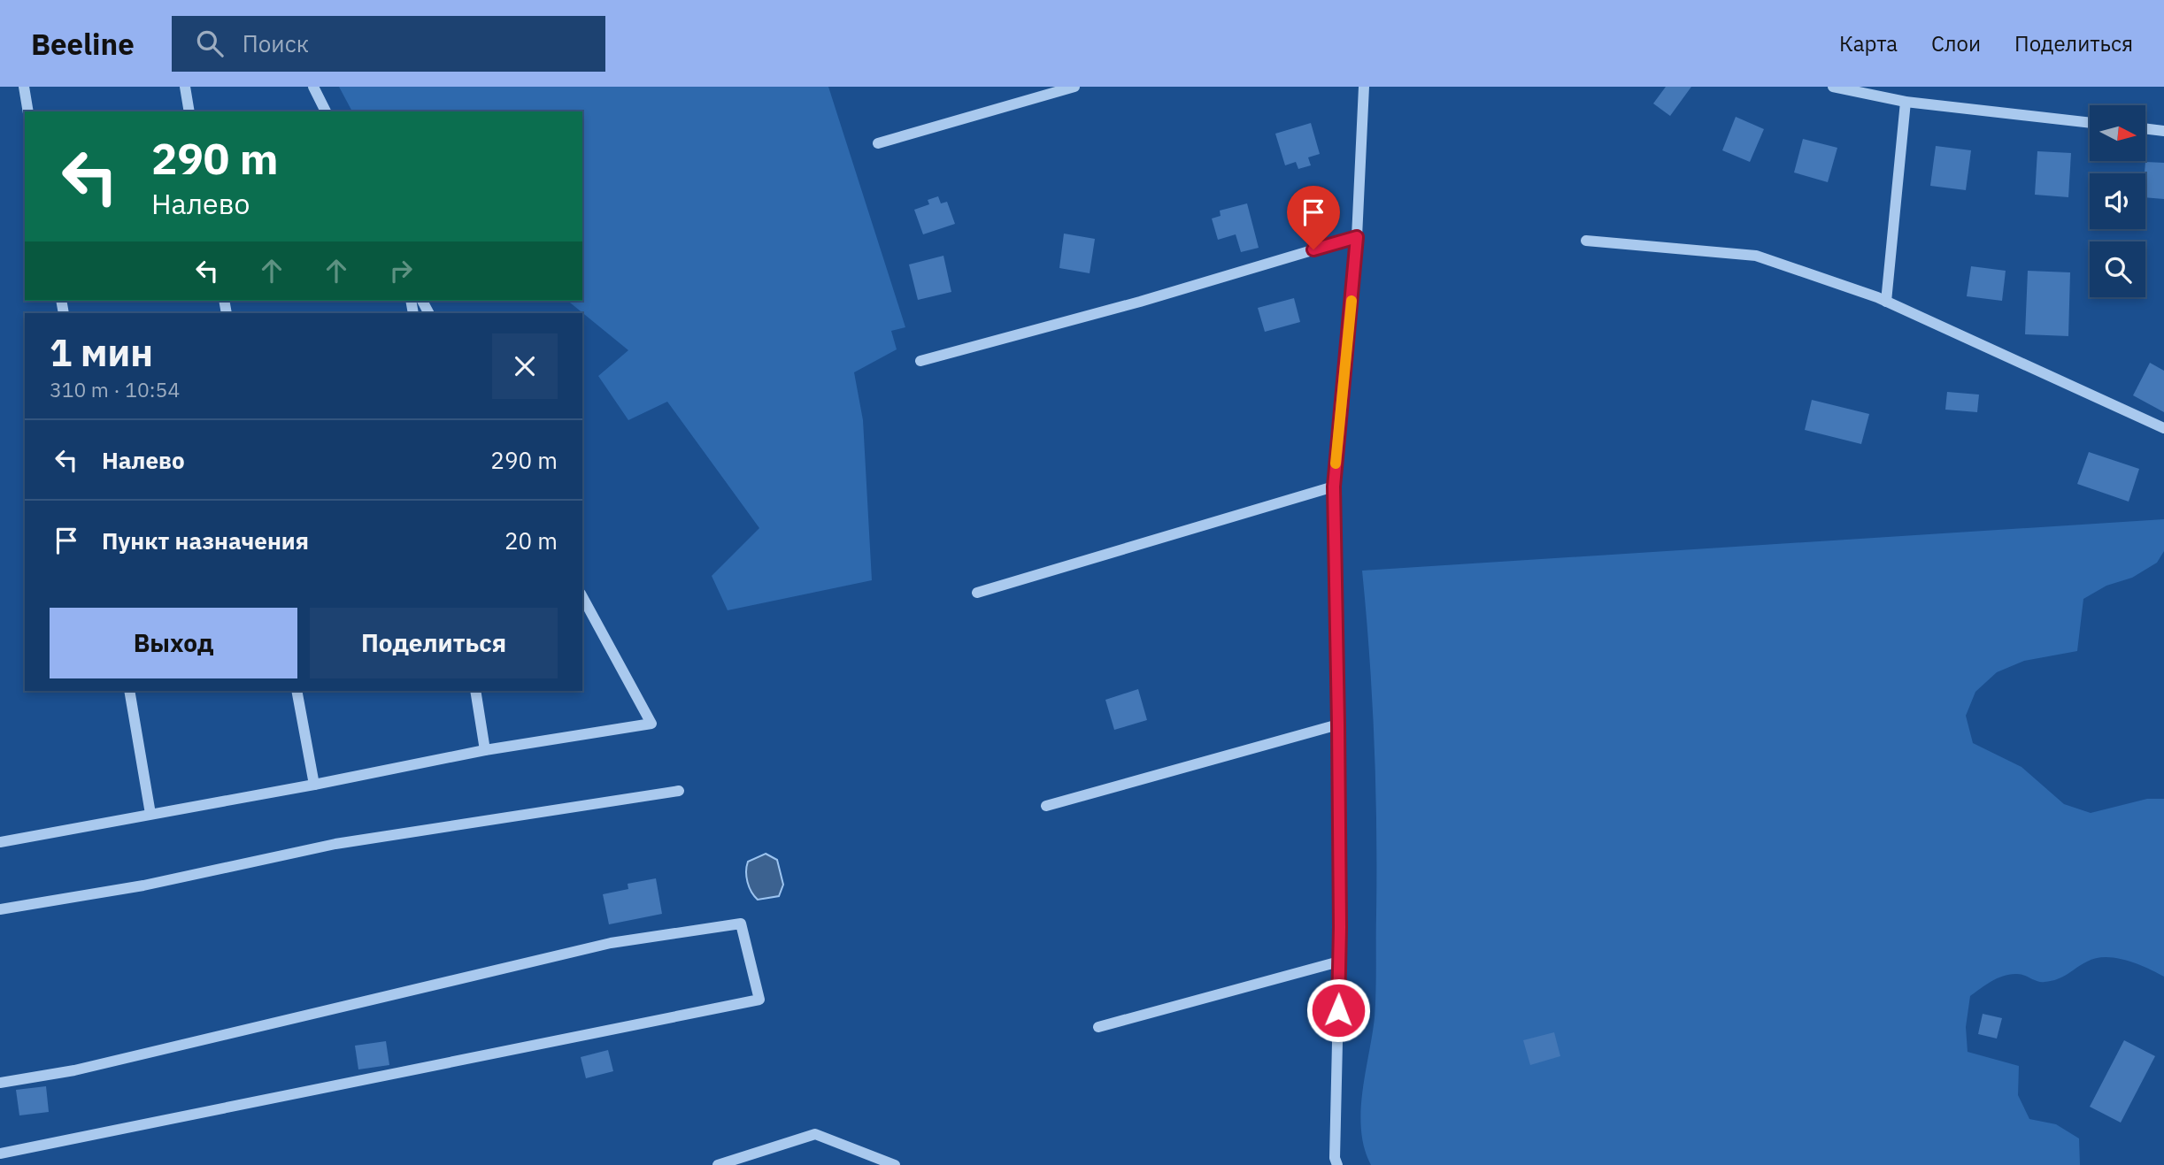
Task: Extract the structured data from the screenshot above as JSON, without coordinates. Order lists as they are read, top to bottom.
{
  "north": "right",
  "page": {
    "header": "Beeline",
    "search": "Поиск",
    "nav": ["Карта", "Слои", "Поделиться"],
    "turn": ["290 m", "Налево"],
    "heading": ["1 мин", "310 m · 10:54"],
    "list": [
      {
        "name": "Налево",
        "value": "290 m"
      },
      {
        "name": "Пункт назначения",
        "value": "20 m"
      }
    ],
    "buttons": ["Выход", "Поделиться"]
  }
}
